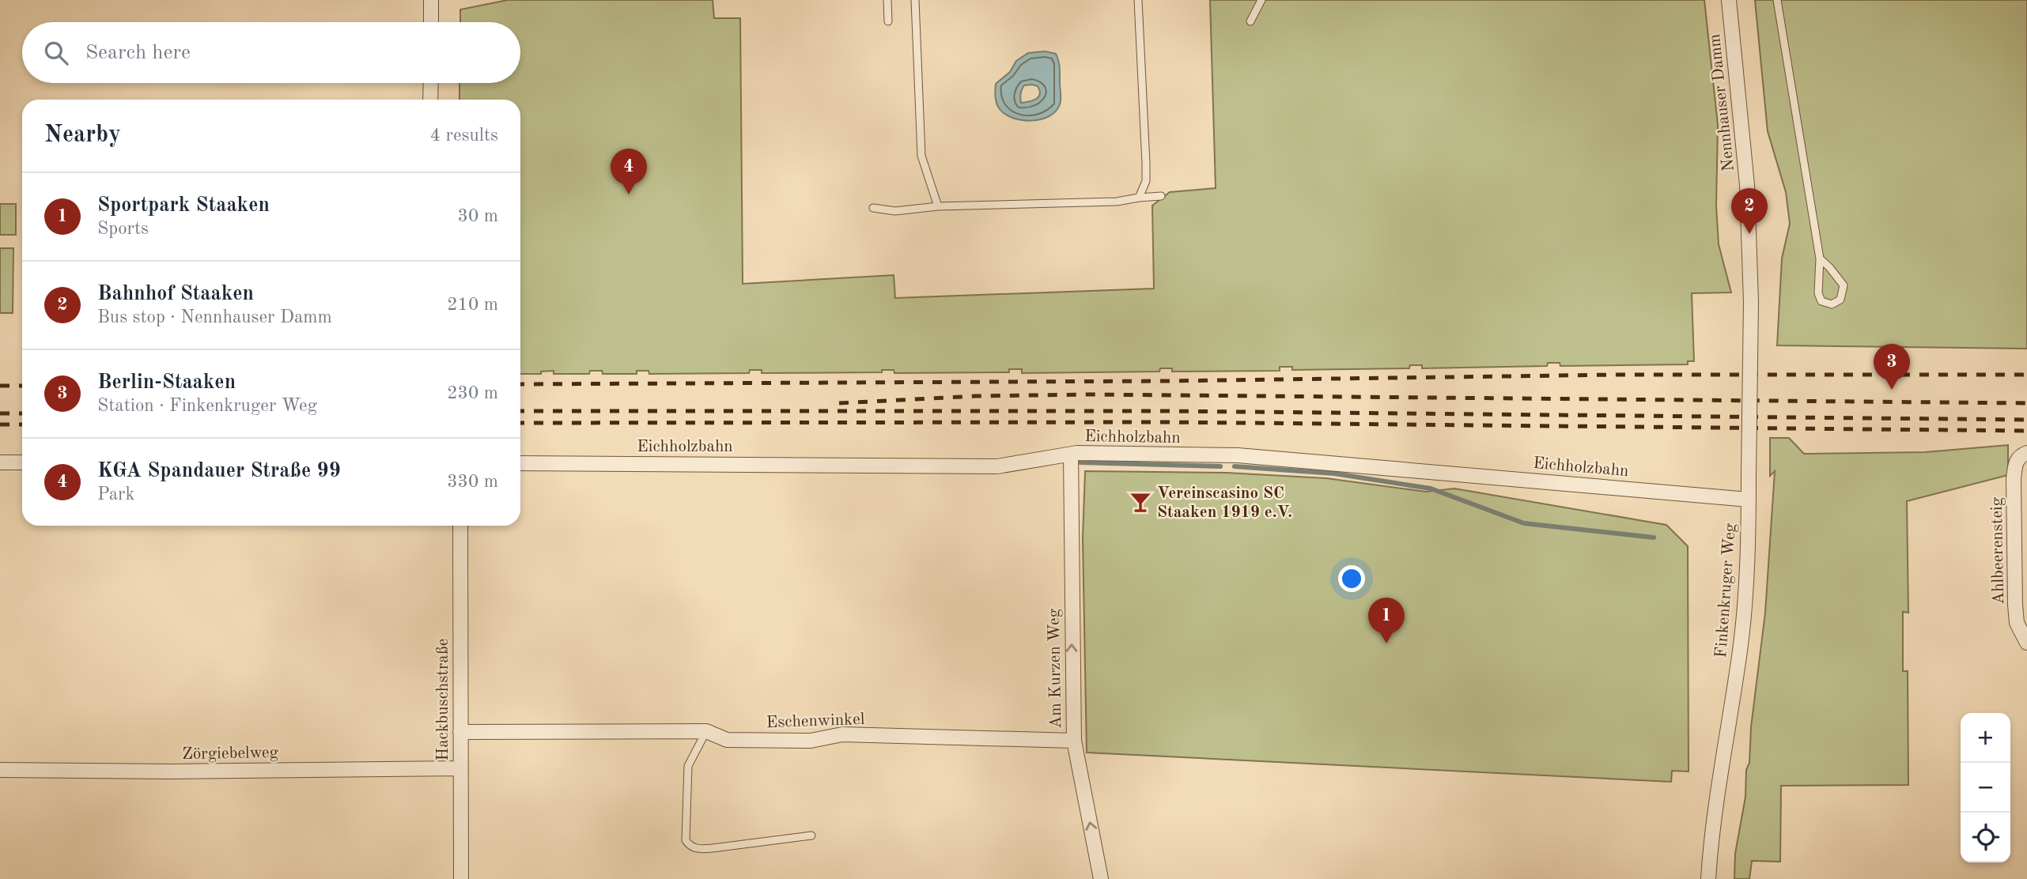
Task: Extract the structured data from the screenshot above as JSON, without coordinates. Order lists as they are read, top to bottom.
{
  "streets": {
    "street": [
      "Nennhauser Damm",
      "Eichholzbahn",
      "Ahlbeerensteig",
      "Finkenkruger Weg",
      "Am Kurzen Weg",
      "Hackbuschstraße",
      "Eschenwinkel",
      "Zörgiebelweg"
    ]
  },
  "crossings": [
    ["Nennhauser Damm", "Finkenkruger Weg"],
    ["Eichholzbahn", "Finkenkruger Weg"],
    ["Eichholzbahn", "Am Kurzen Weg"],
    ["Am Kurzen Weg", "Eschenwinkel"],
    ["Hackbuschstraße", "Eschenwinkel"],
    ["Hackbuschstraße", "Zörgiebelweg"]
  ],
  "one_way": ["Am Kurzen Weg"],
  "places": {
    "bar": ["Vereinscasino SC Staaken 1919 e.V."]
  },
  "page": {
    "search": "Search here",
    "heading": ["Nearby", "4 results"],
    "pins": [
      "4",
      "2",
      "3",
      "1"
    ],
    "list": [
      {
        "mark": "1",
        "name": "Sportpark Staaken",
        "note": "Sports",
        "value": "30 m"
      },
      {
        "mark": "2",
        "name": "Bahnhof Staaken",
        "note": "Bus stop · Nennhauser Damm",
        "value": "210 m"
      },
      {
        "mark": "3",
        "name": "Berlin-Staaken",
        "note": "Station · Finkenkruger Weg",
        "value": "230 m"
      },
      {
        "mark": "4",
        "name": "KGA Spandauer Straße 99",
        "note": "Park",
        "value": "330 m"
      }
    ],
    "map_buttons": ["+", "−"]
  }
}
